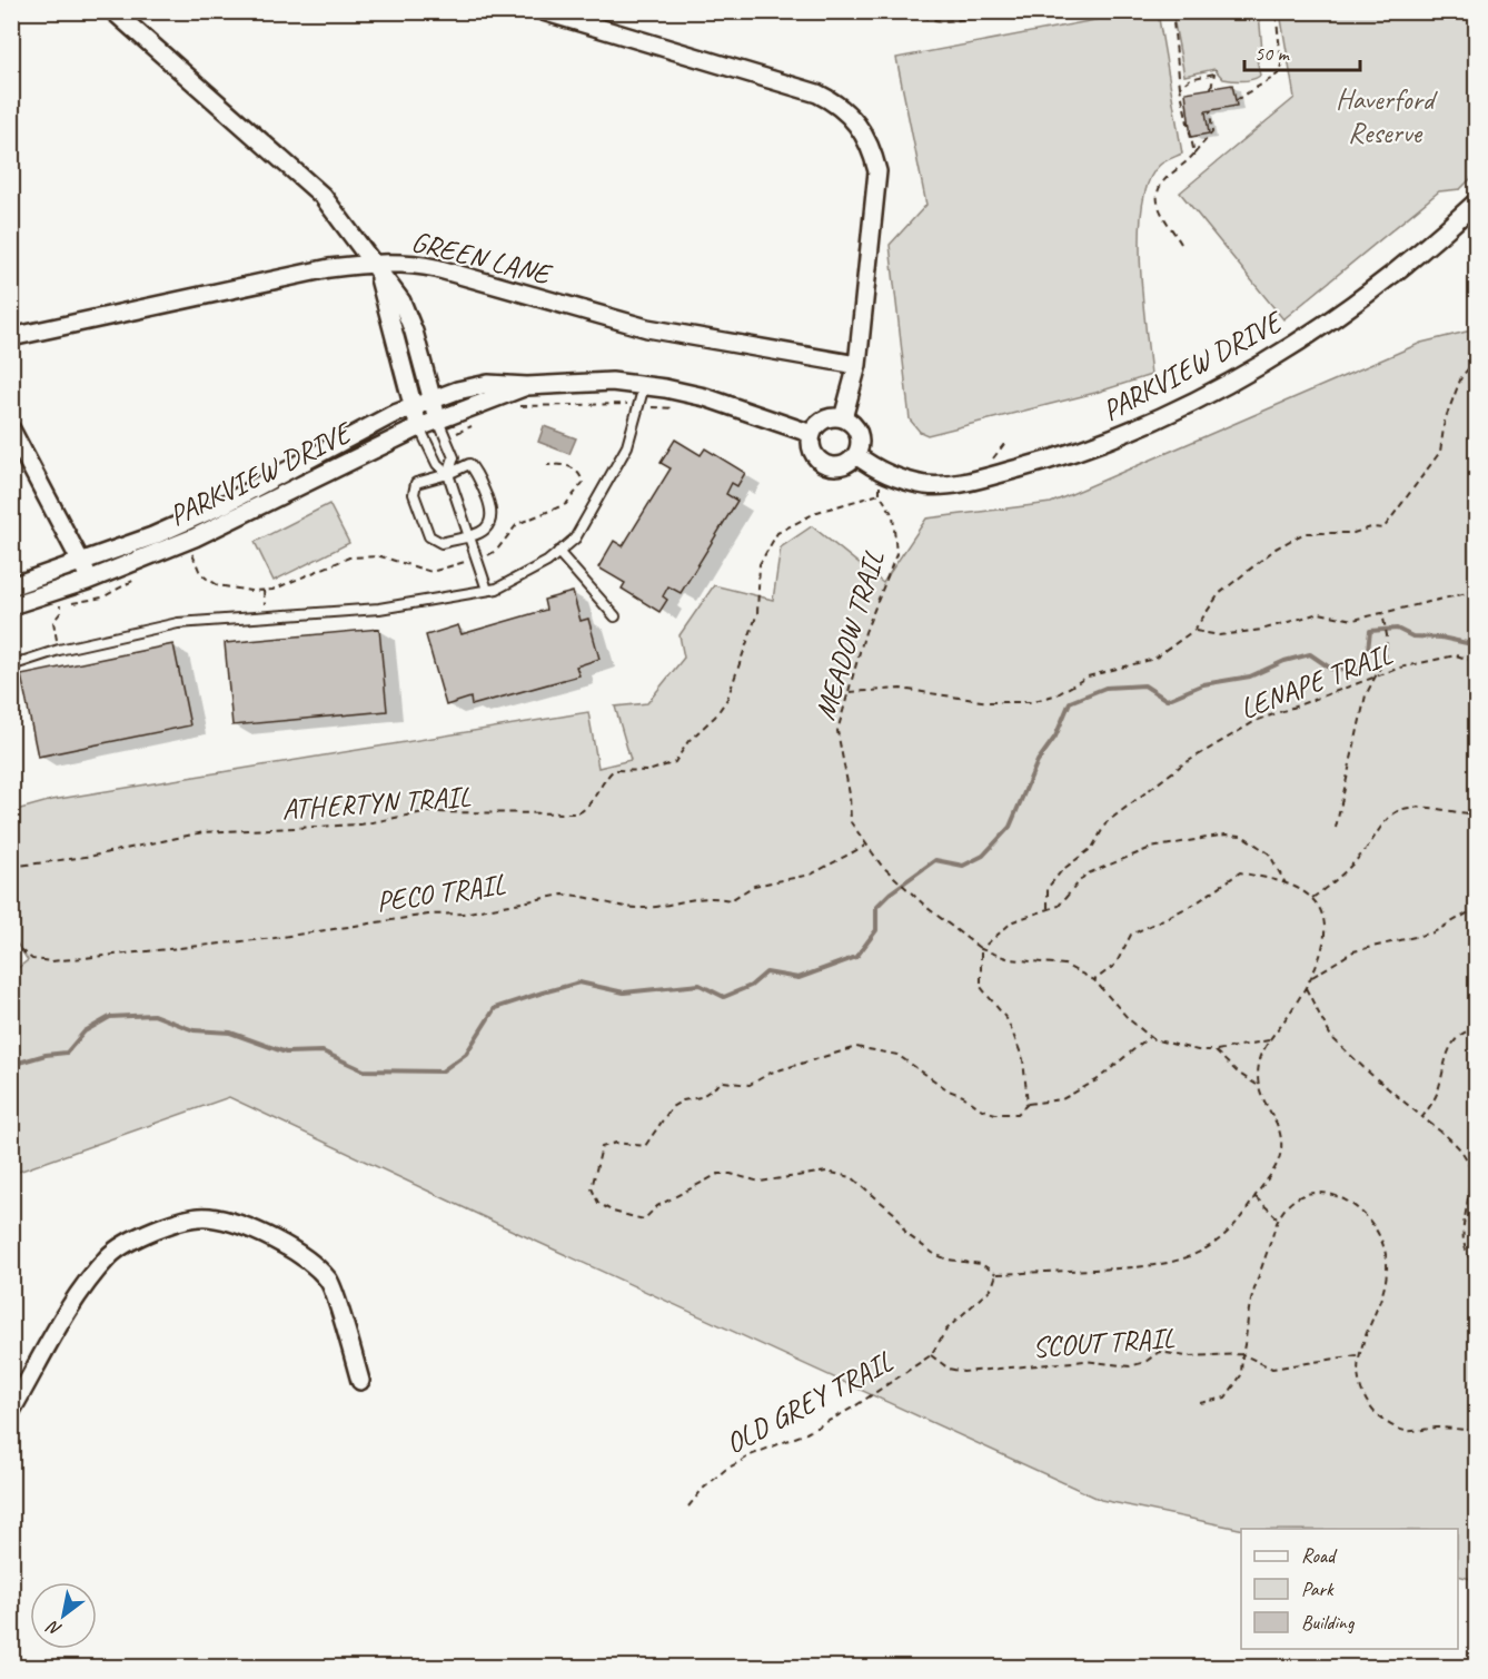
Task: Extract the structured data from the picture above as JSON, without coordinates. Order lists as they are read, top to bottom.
{
  "streets": {
    "street": ["GREEN LANE", "PARKVIEW DRIVE"],
    "path": [
      "MEADOW TRAIL",
      "LENAPE TRAIL",
      "ATHERTYN TRAIL",
      "PECO TRAIL",
      "SCOUT TRAIL",
      "OLD GREY TRAIL"
    ]
  },
  "crossings": [
    ["MEADOW TRAIL", "ATHERTYN TRAIL"],
    ["MEADOW TRAIL", "PECO TRAIL"],
    ["SCOUT TRAIL", "OLD GREY TRAIL"]
  ],
  "parks": ["Haverford Reserve"],
  "legend": ["Road", "Park", "Building"],
  "scale_bar": "50 m",
  "north": "bottom left"
}
